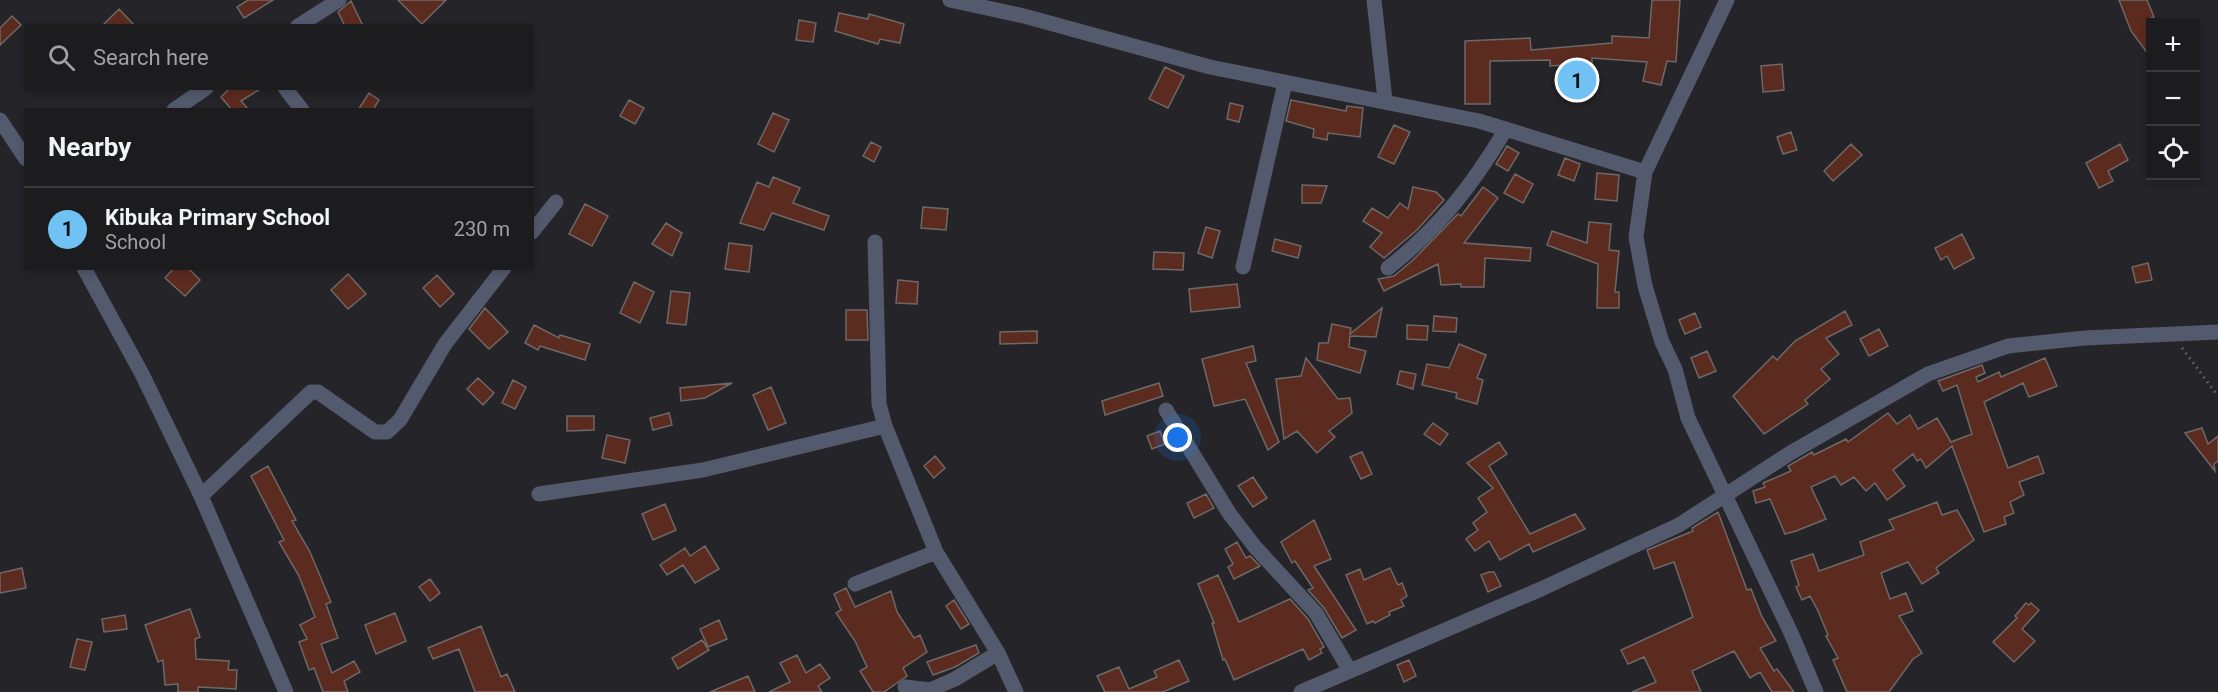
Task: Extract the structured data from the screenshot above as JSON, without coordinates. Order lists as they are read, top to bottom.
{
  "page": {
    "map_buttons": ["+", "−"],
    "search": "Search here",
    "pins": "1",
    "heading": "Nearby",
    "list": [
      {
        "mark": "1",
        "name": "Kibuka Primary School",
        "note": "School",
        "value": "230 m"
      }
    ]
  }
}
